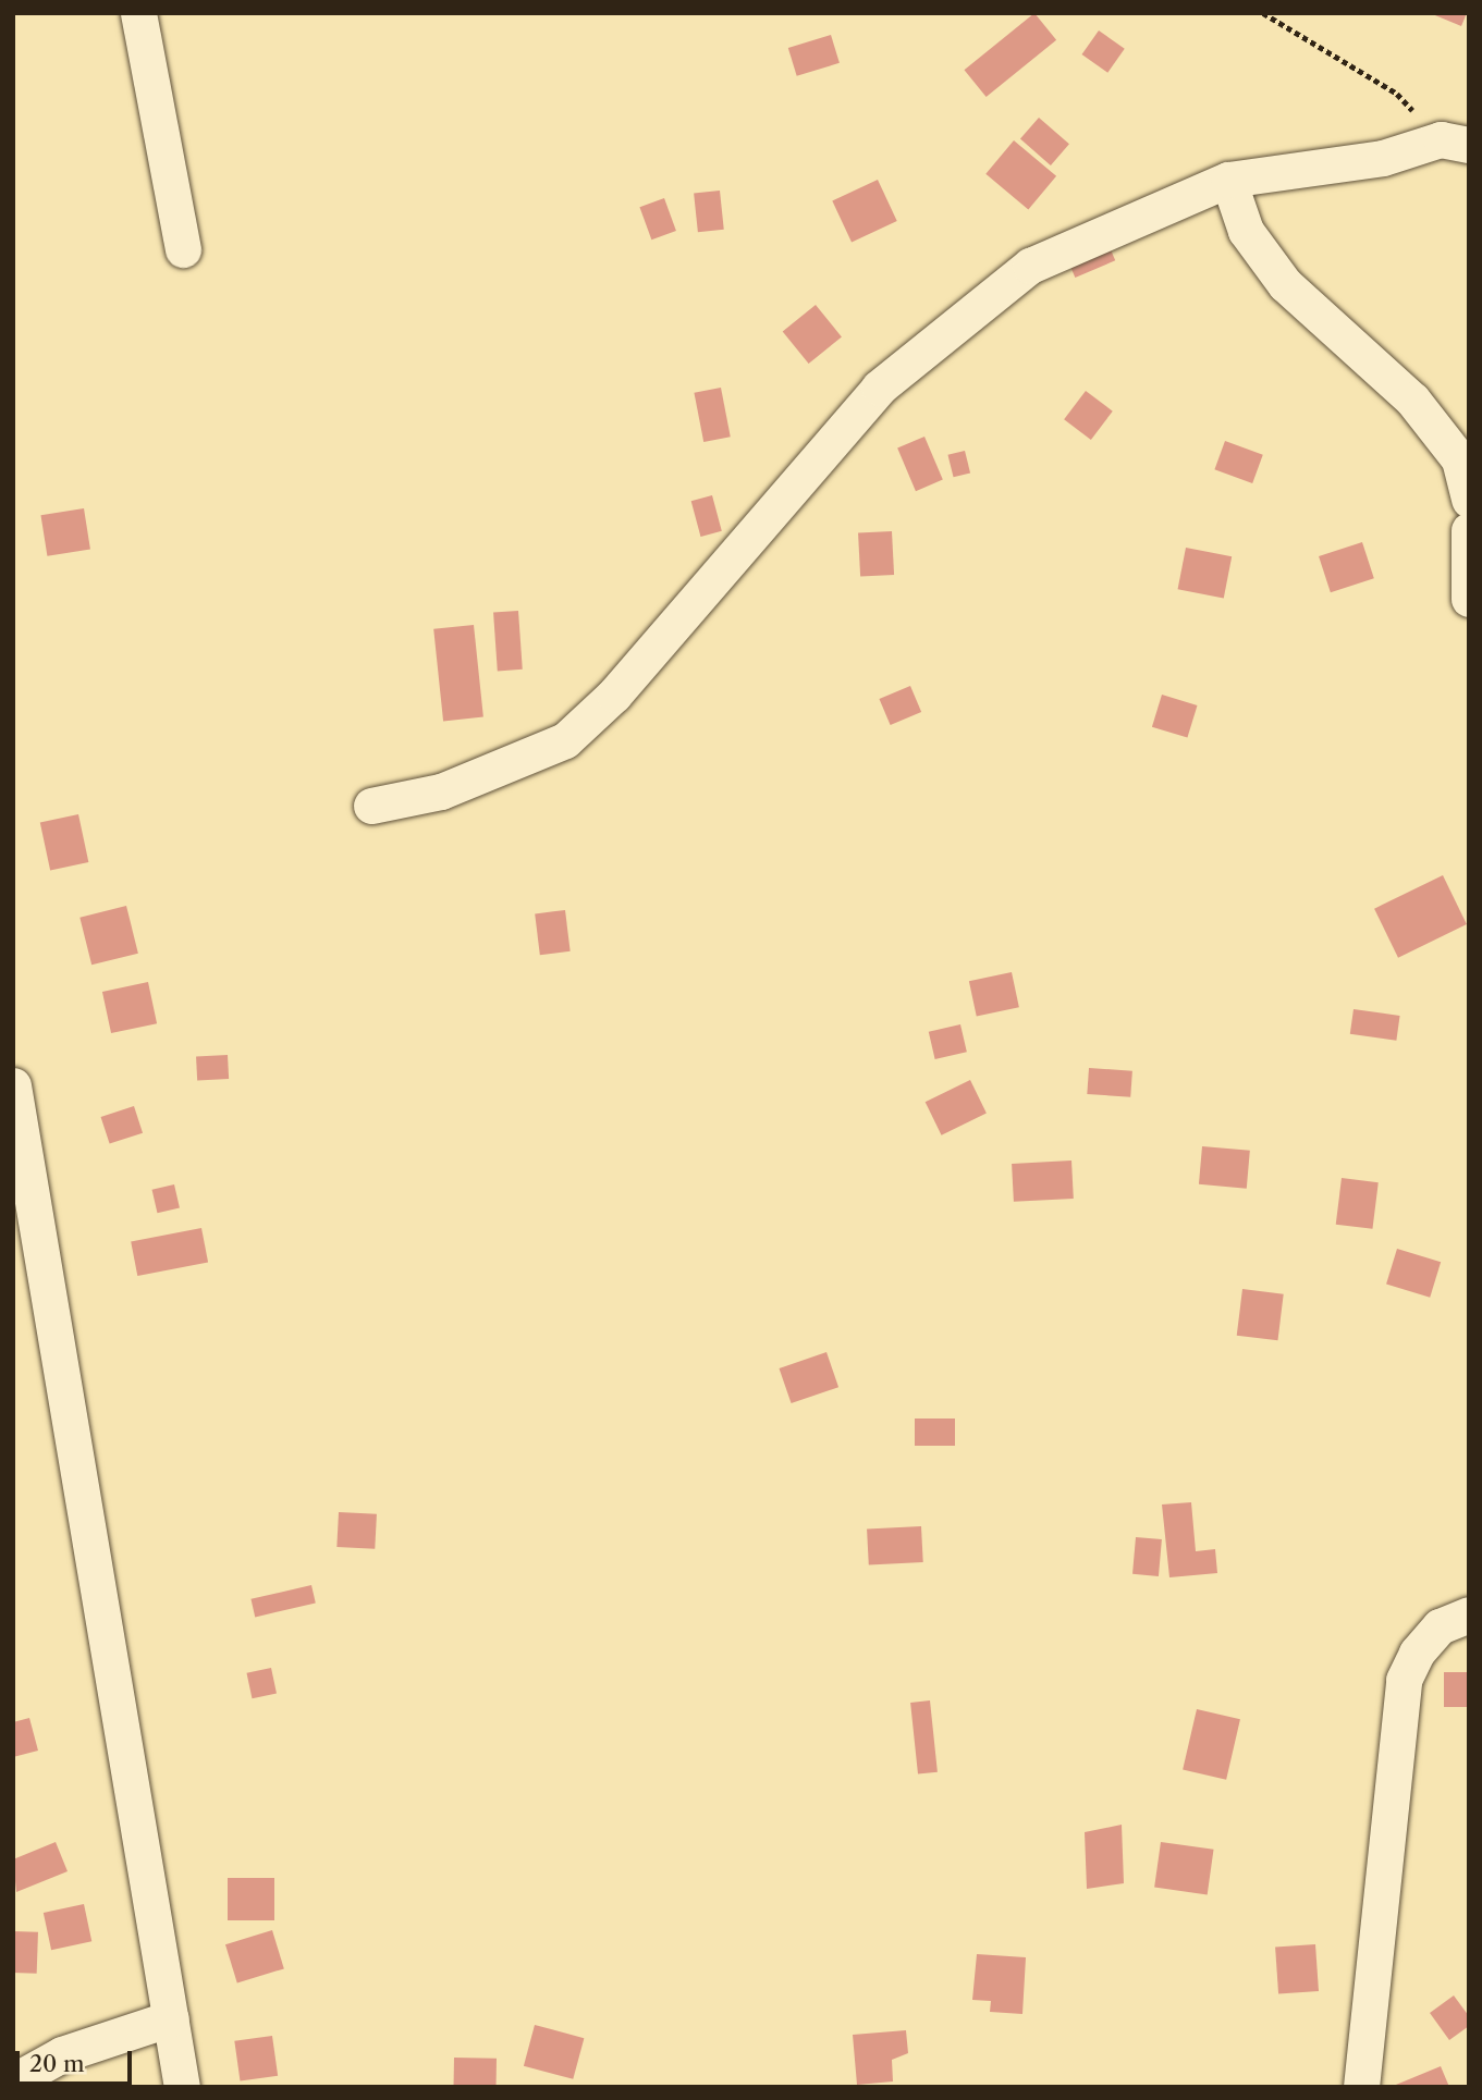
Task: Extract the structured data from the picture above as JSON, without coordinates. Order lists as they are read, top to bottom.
{
  "scale_bar": "20 m"
}
